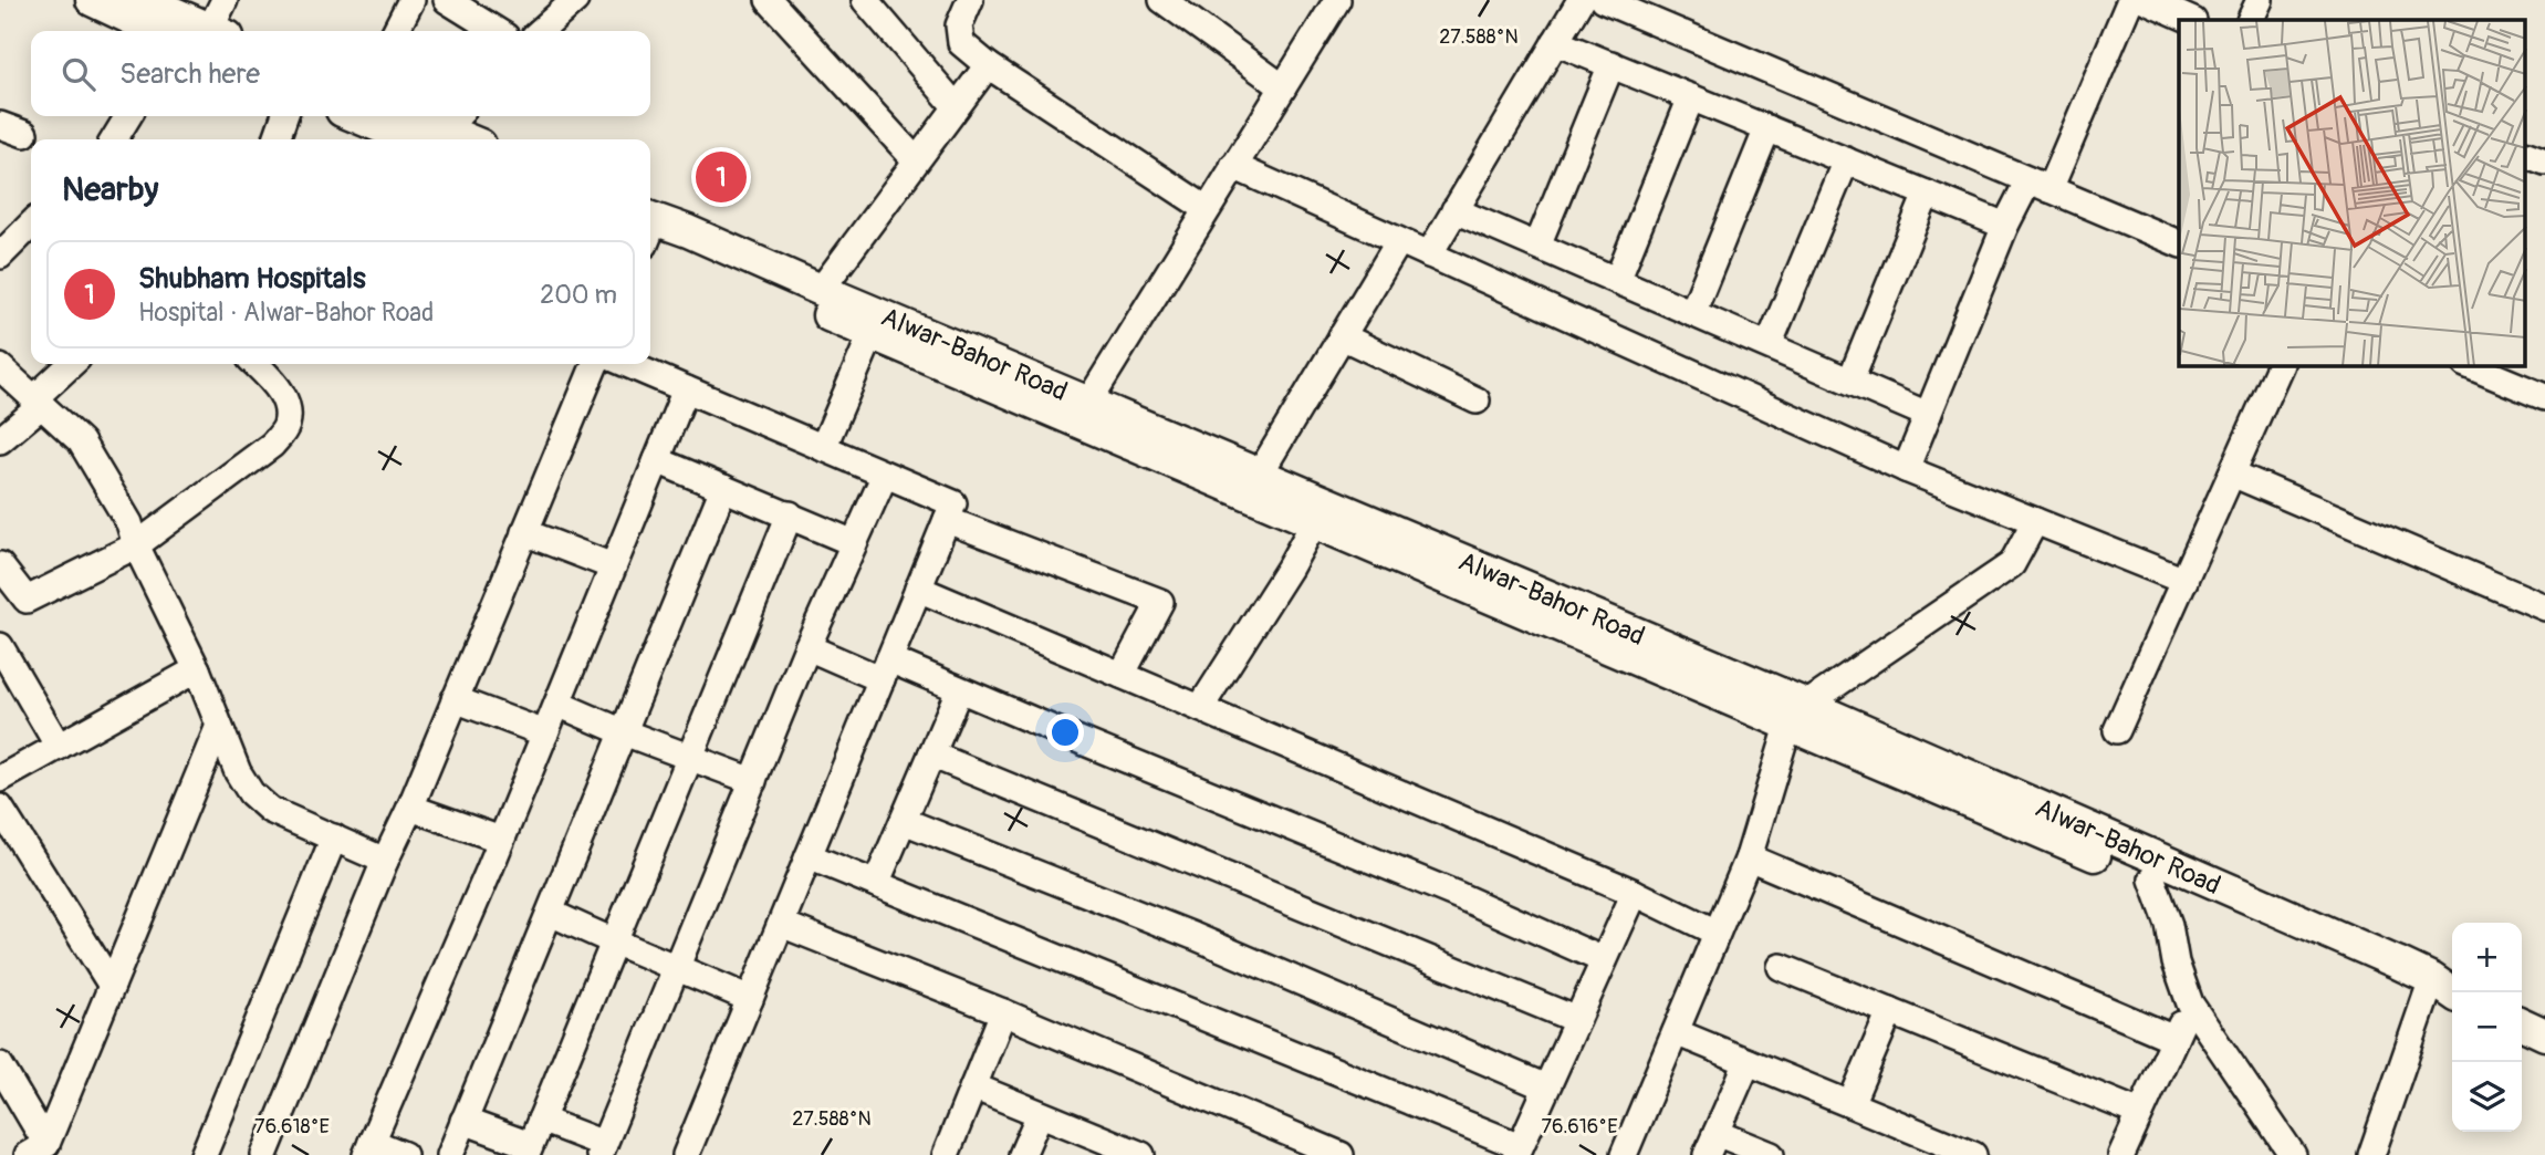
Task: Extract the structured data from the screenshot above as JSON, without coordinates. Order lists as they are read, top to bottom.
{
  "streets": {
    "main road": ["Alwar-Bahor Road"]
  },
  "page": {
    "search": "Search here",
    "heading": "Nearby",
    "pins": "1",
    "list": [
      {
        "mark": "1",
        "name": "Shubham Hospitals",
        "note": "Hospital · Alwar-Bahor Road",
        "value": "200 m"
      }
    ],
    "map_buttons": ["+", "−"]
  },
  "coordinates": ["27.588°N", "76.618°E", "76.616°E"]
}
